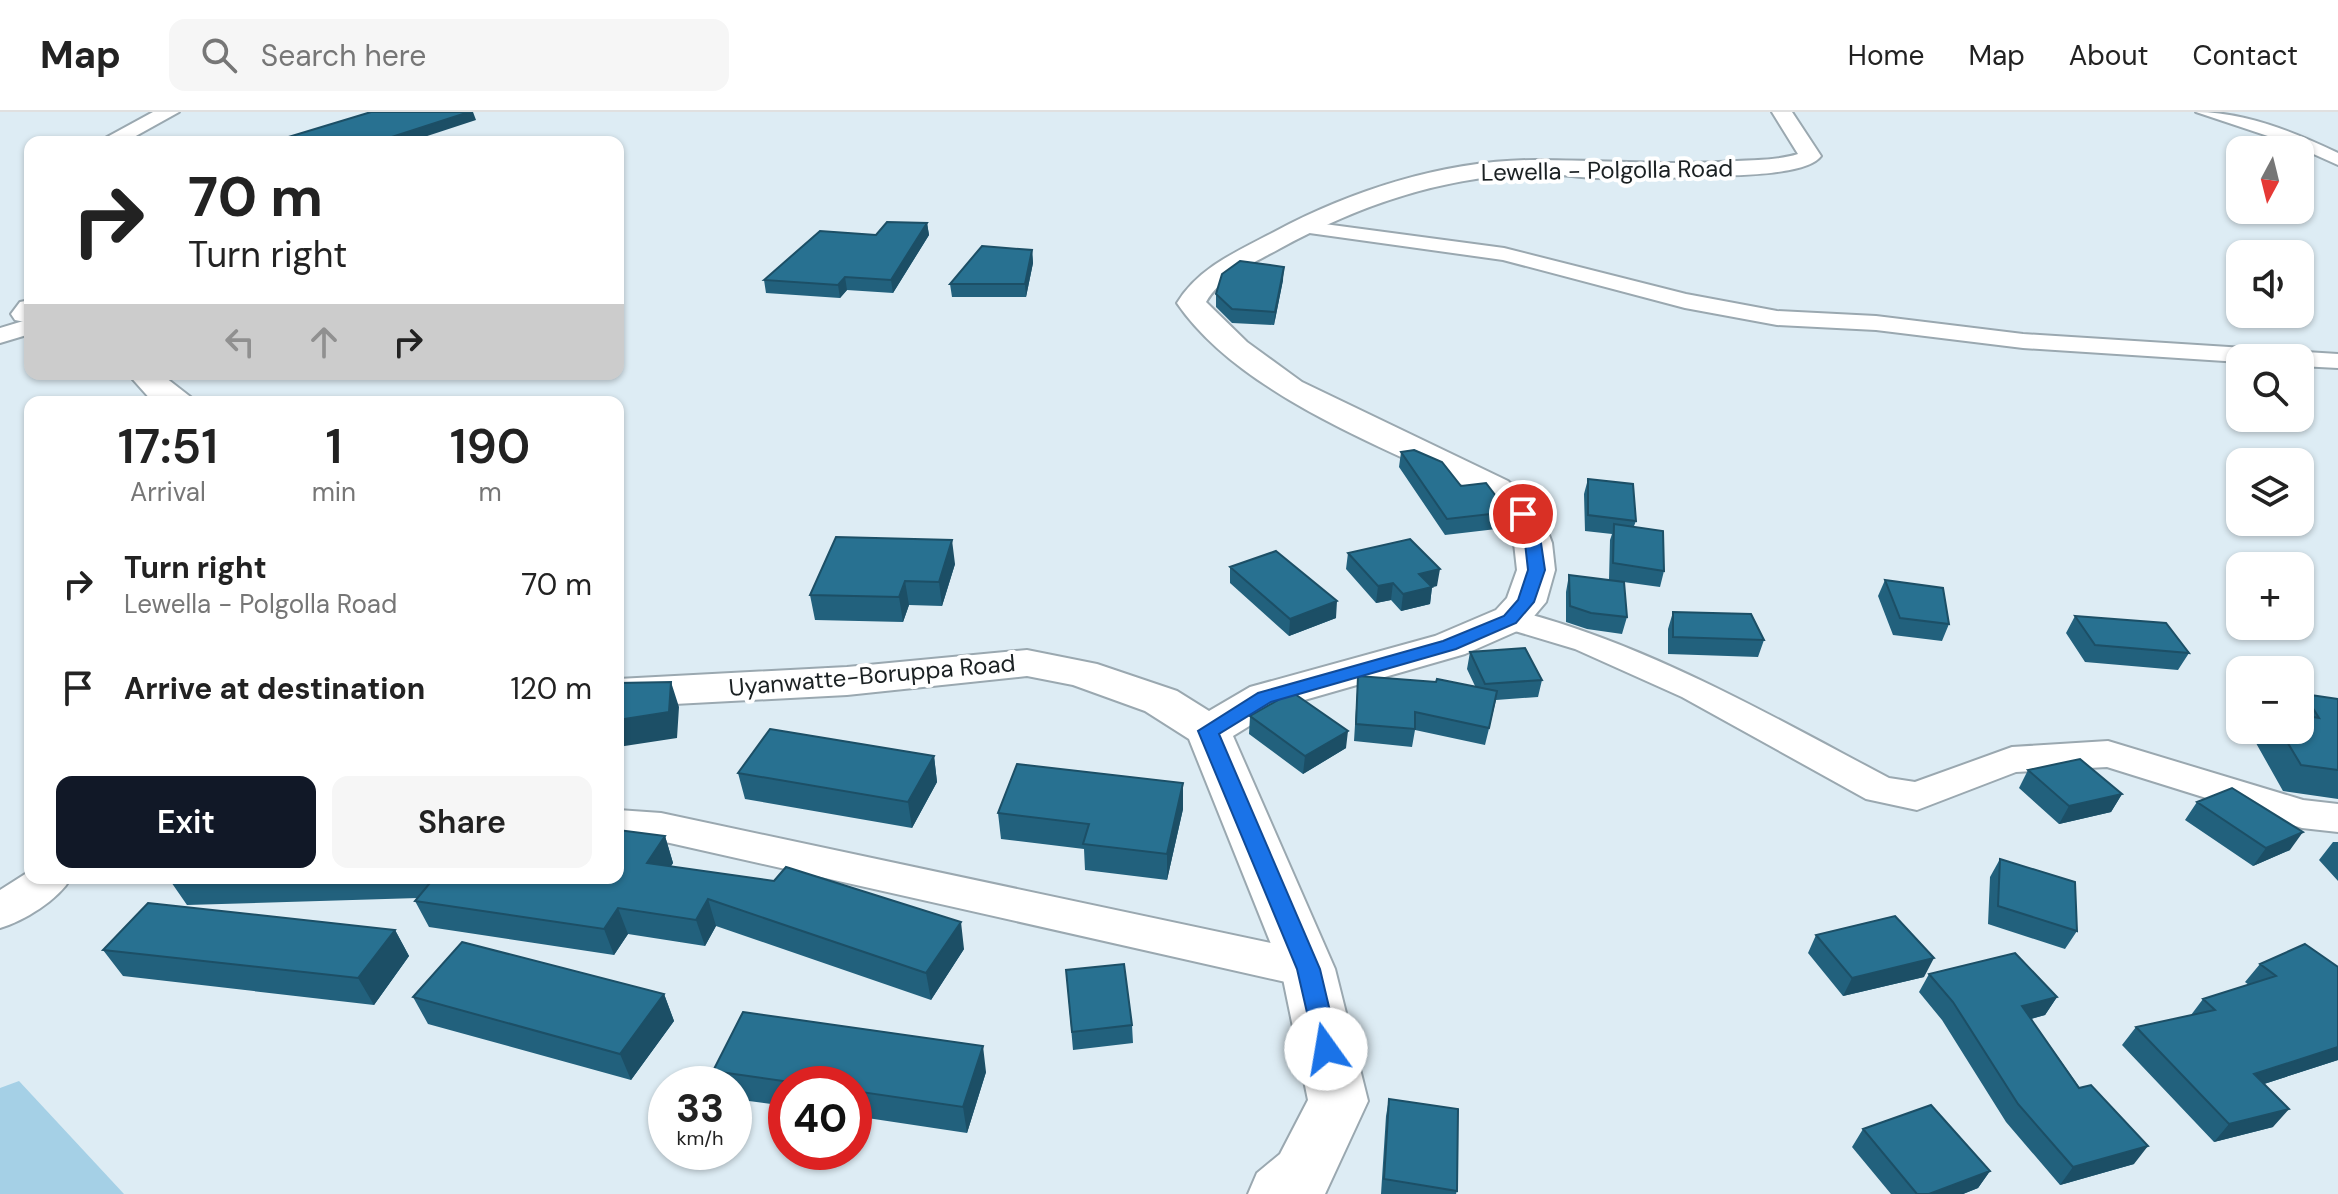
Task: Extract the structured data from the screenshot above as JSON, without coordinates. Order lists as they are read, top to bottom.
{
  "streets": {
    "street": ["Lewella - Polgolla Road", "Uyanwatte-Boruppa Road"]
  },
  "north": "bottom",
  "page": {
    "header": "Map",
    "search": "Search here",
    "nav": [
      "Home",
      "Map",
      "About",
      "Contact"
    ],
    "map_buttons": ["+", "−"],
    "turn": ["70 m", "Turn right"],
    "eta": [
      "17:51",
      "Arrival",
      "1",
      "min",
      "190",
      "m"
    ],
    "list": [
      {
        "name": "Turn right",
        "note": "Lewella - Polgolla Road",
        "value": "70 m"
      },
      {
        "name": "Arrive at destination",
        "value": "120 m"
      }
    ],
    "buttons": ["Exit", "Share"],
    "speed": "33 km/h",
    "limit": "40"
  }
}
